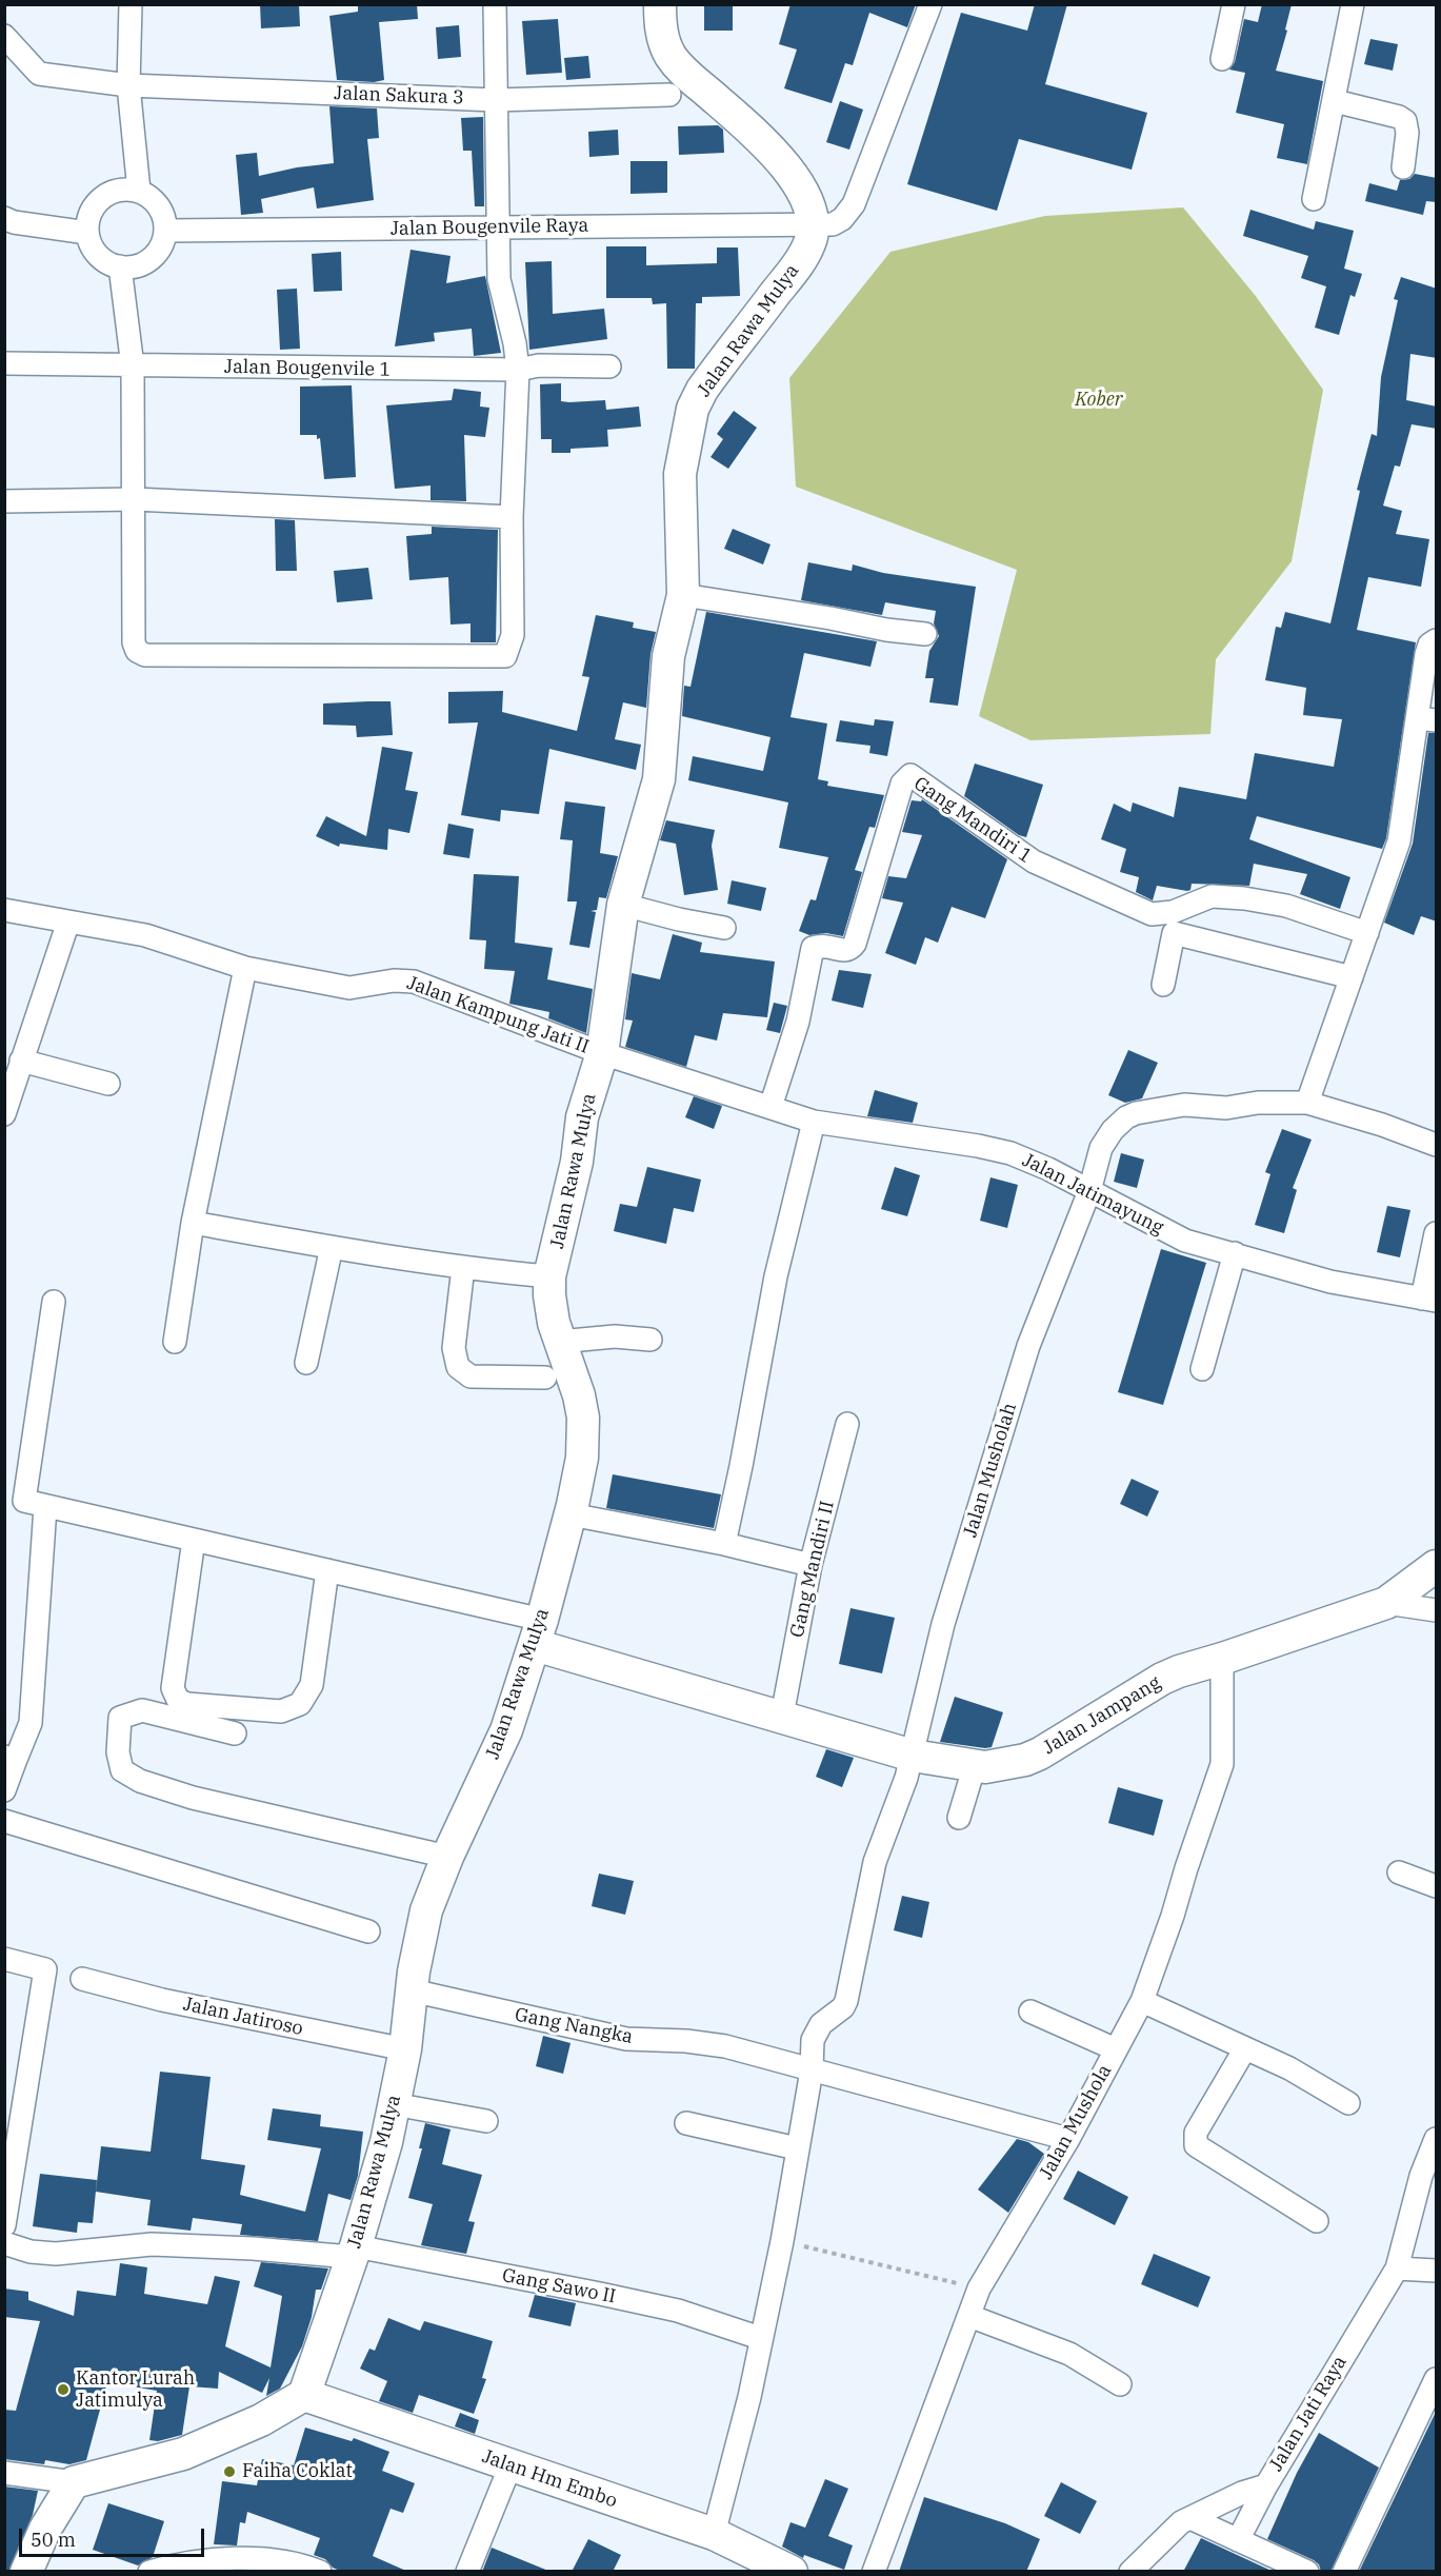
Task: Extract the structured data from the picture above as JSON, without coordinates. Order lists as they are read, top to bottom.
{
  "streets": {
    "main road": ["Jalan Rawa Mulya", "Jalan Jampang", "Jalan Hm Embo"],
    "street": [
      "Jalan Sakura 3",
      "Jalan Bougenvile Raya",
      "Jalan Bougenvile 1",
      "Gang Mandiri 1",
      "Jalan Kampung Jati II",
      "Jalan Jatimayung",
      "Jalan Musholah",
      "Gang Mandiri II",
      "Jalan Jatiroso",
      "Gang Nangka",
      "Jalan Mushola",
      "Gang Sawo II",
      "Jalan Jati Raya"
    ]
  },
  "crossings": [
    ["Jalan Bougenvile Raya", "Jalan Rawa Mulya"],
    ["Jalan Rawa Mulya", "Jalan Kampung Jati II"],
    ["Jalan Rawa Mulya", "Jalan Jatimayung"],
    ["Jalan Rawa Mulya", "Jalan Jampang"],
    ["Jalan Rawa Mulya", "Jalan Jatiroso"],
    ["Jalan Rawa Mulya", "Gang Nangka"],
    ["Jalan Rawa Mulya", "Gang Sawo II"],
    ["Jalan Rawa Mulya", "Jalan Hm Embo"],
    ["Gang Mandiri 1", "Jalan Jatimayung"],
    ["Jalan Kampung Jati II", "Jalan Jatimayung"],
    ["Jalan Jatimayung", "Jalan Musholah"],
    ["Jalan Musholah", "Jalan Jampang"],
    ["Jalan Musholah", "Gang Nangka"],
    ["Jalan Musholah", "Gang Sawo II"],
    ["Jalan Musholah", "Jalan Hm Embo"],
    ["Gang Mandiri II", "Jalan Jampang"],
    ["Jalan Jampang", "Jalan Mushola"],
    ["Gang Nangka", "Jalan Mushola"]
  ],
  "parks": ["Kober"],
  "places": ["Kantor Lurah Jatimulya", "Faiha Coklat"],
  "scale_bar": "50 m"
}
